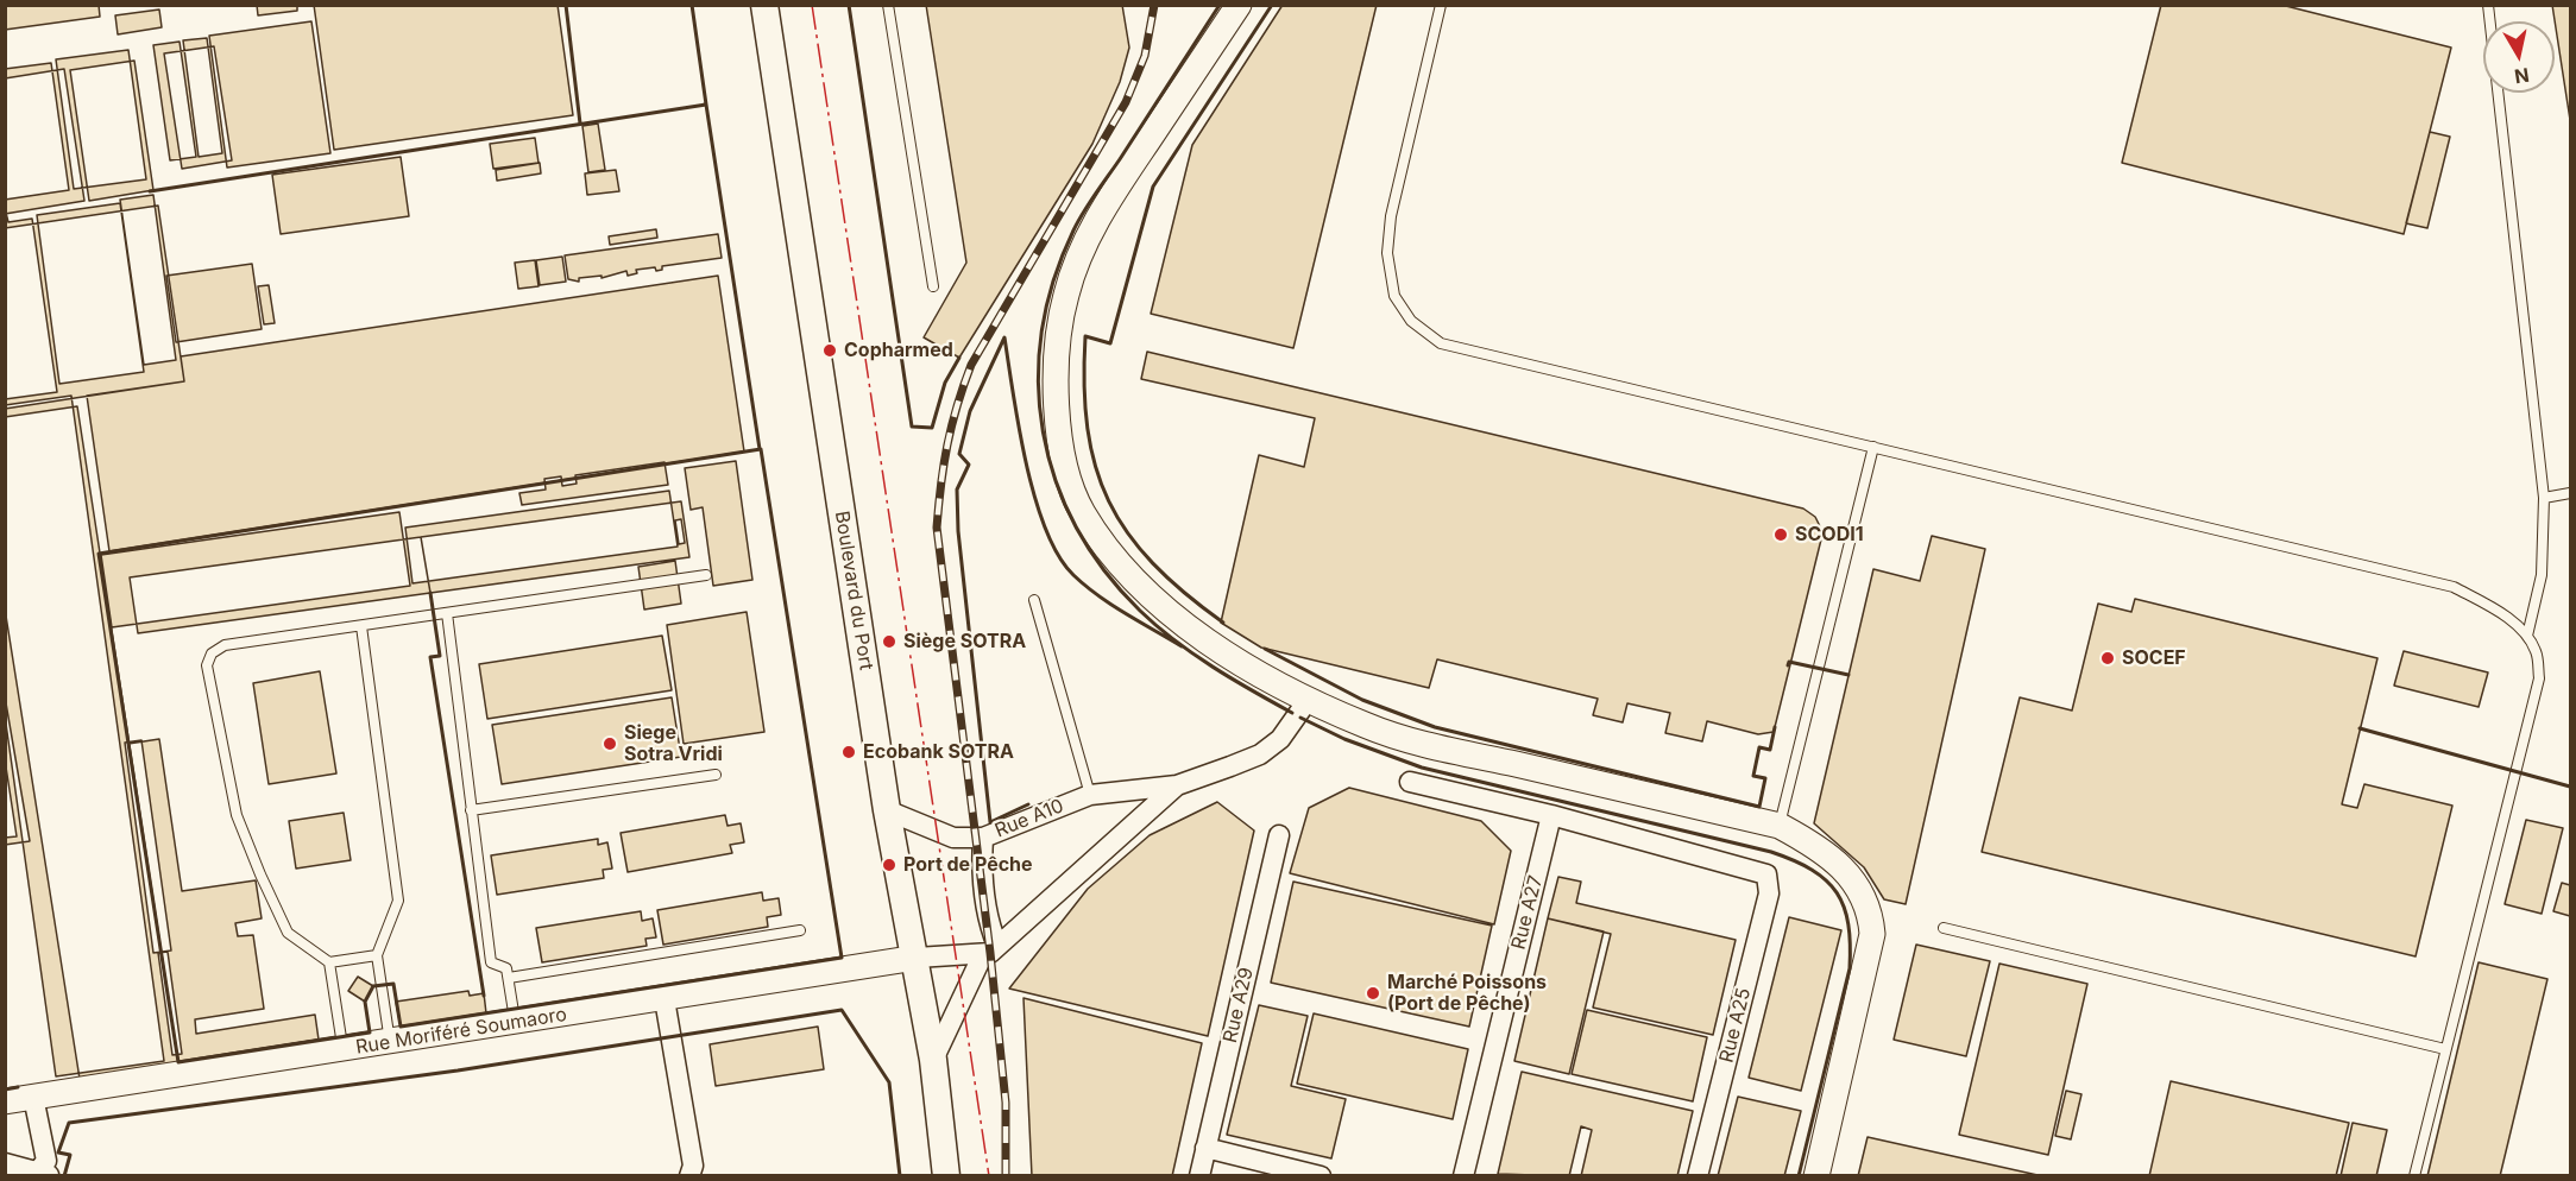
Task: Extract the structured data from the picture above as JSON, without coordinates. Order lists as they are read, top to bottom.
{
  "streets": {
    "main road": ["Boulevard du Port"],
    "street": [
      "Rue A10",
      "Rue A27",
      "Rue A29",
      "Rue A25",
      "Rue Moriféré Soumaoro"
    ]
  },
  "crossings": [
    ["Boulevard du Port", "Rue A10"],
    ["Boulevard du Port", "Rue Moriféré Soumaoro"],
    ["Rue A27", "Rue A25"]
  ],
  "places": [
    "Copharmed",
    "SCODI1",
    "Siège SOTRA",
    "SOCEF",
    "Siege Sotra Vridi",
    "Ecobank SOTRA",
    "Port de Pêche",
    "Marché Poissons (Port de Pêche)"
  ],
  "north": "bottom"
}
